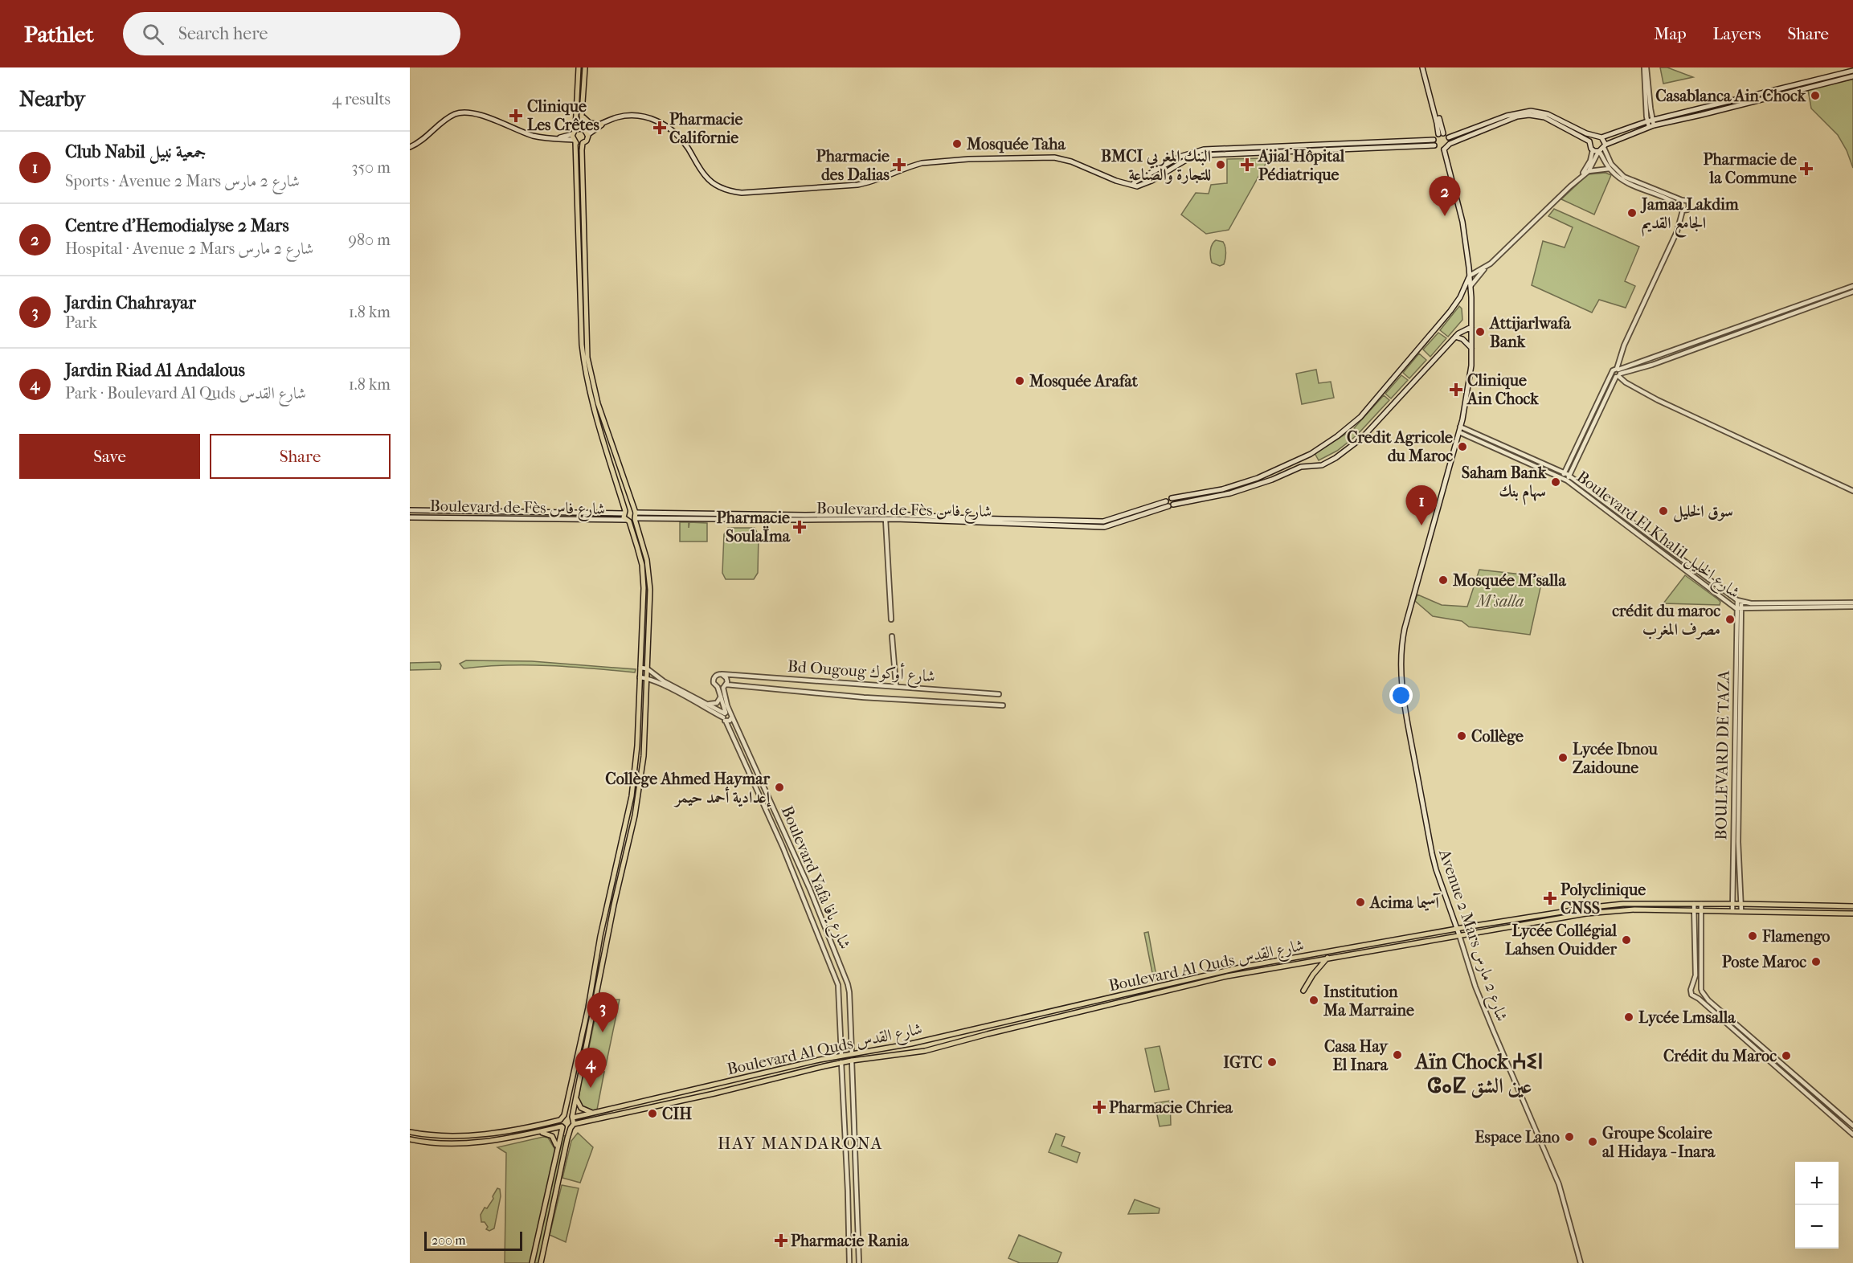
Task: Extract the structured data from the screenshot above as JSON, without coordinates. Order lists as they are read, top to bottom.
{
  "streets": {
    "main road": ["Boulevard de Fès شارع فاس", "Avenue 2 Mars شارع 2 مارس", "Boulevard Al Quds شارع القدس"],
    "street": [
      "Boulevard El Khalil شارع الخليل",
      "Bd Ougoug شارع أوكوك",
      "BOULEVARD DE TAZA",
      "Boulevard Yafa شارع يافا"
    ]
  },
  "crossings": [
    ["Boulevard de Fès شارع فاس", "Avenue 2 Mars شارع 2 مارس"],
    ["Boulevard El Khalil شارع الخليل", "BOULEVARD DE TAZA"],
    ["Boulevard El Khalil شارع الخليل", "Avenue 2 Mars شارع 2 مارس"],
    ["Bd Ougoug شارع أوكوك", "Boulevard Yafa شارع يافا"],
    ["BOULEVARD DE TAZA", "Boulevard Al Quds شارع القدس"],
    ["Boulevard Yafa شارع يافا", "Boulevard Al Quds شارع القدس"],
    ["Avenue 2 Mars شارع 2 مارس", "Boulevard Al Quds شارع القدس"]
  ],
  "districts": ["Aïn Chock ⵄⵉⵏ ⵛⴰⵇ عين الشق", "HAY MANDARONA"],
  "parks": ["M'salla"],
  "places": {
    "other": [
      "Casablanca Ain Chock",
      "Mosquée Taha",
      "BMCI البنك المغربي للتجارة والصناعة",
      "Jamaa Lakdim الجامع القديم",
      "Attijarlwafa Bank",
      "Mosquée Arafat",
      "Credit Agricole du Maroc",
      "Saham Bank سهام بنك",
      "سوق الخليل",
      "Mosquée M'salla",
      "crédit du maroc مصرف المغرب",
      "Collège",
      "Lycée Ibnou Zaidoune",
      "Collège Ahmed Haymar إعدادية أحمد حيمر",
      "Acima آسيما",
      "Flamengo",
      "Lycée Collégial Lahsen Ouidder",
      "Poste Maroc",
      "Institution Ma Marraine",
      "Lycée Lmsalla",
      "Casa Hay El Inara",
      "Crédit du Maroc",
      "IGTC",
      "CIH",
      "Espace Lano",
      "Groupe Scolaire al Hidaya - Inara"
    ],
    "health": [
      "Clinique Les Crêtes",
      "Pharmacie Californie",
      "Pharmacie des Dalias",
      "Ajial Hôpital Pédiatrique",
      "Pharmacie de la Commune",
      "Clinique Ain Chock",
      "Pharmacie SoulaÏma",
      "Polyclinique CNSS",
      "Pharmacie Chriea",
      "Pharmacie Rania"
    ]
  },
  "scale_bar": "200 m",
  "page": {
    "header": "Pathlet",
    "search": "Search here",
    "nav": ["Map", "Layers", "Share"],
    "heading": ["Nearby", "4 results"],
    "list": [
      {
        "mark": "1",
        "name": "Club Nabil جمعية نبيل",
        "note": "Sports · Avenue 2 Mars شارع 2 مارس",
        "value": "350 m"
      },
      {
        "mark": "2",
        "name": "Centre d'Hemodialyse 2 Mars",
        "note": "Hospital · Avenue 2 Mars شارع 2 مارس",
        "value": "980 m"
      },
      {
        "mark": "3",
        "name": "Jardin Chahrayar",
        "note": "Park",
        "value": "1.8 km"
      },
      {
        "mark": "4",
        "name": "Jardin Riad Al Andalous",
        "note": "Park · Boulevard Al Quds شارع القدس",
        "value": "1.8 km"
      }
    ],
    "pins": [
      "2",
      "1",
      "3",
      "4"
    ],
    "buttons": ["Save", "Share"],
    "map_buttons": ["+", "−"],
    "scale": "200 m"
  }
}
